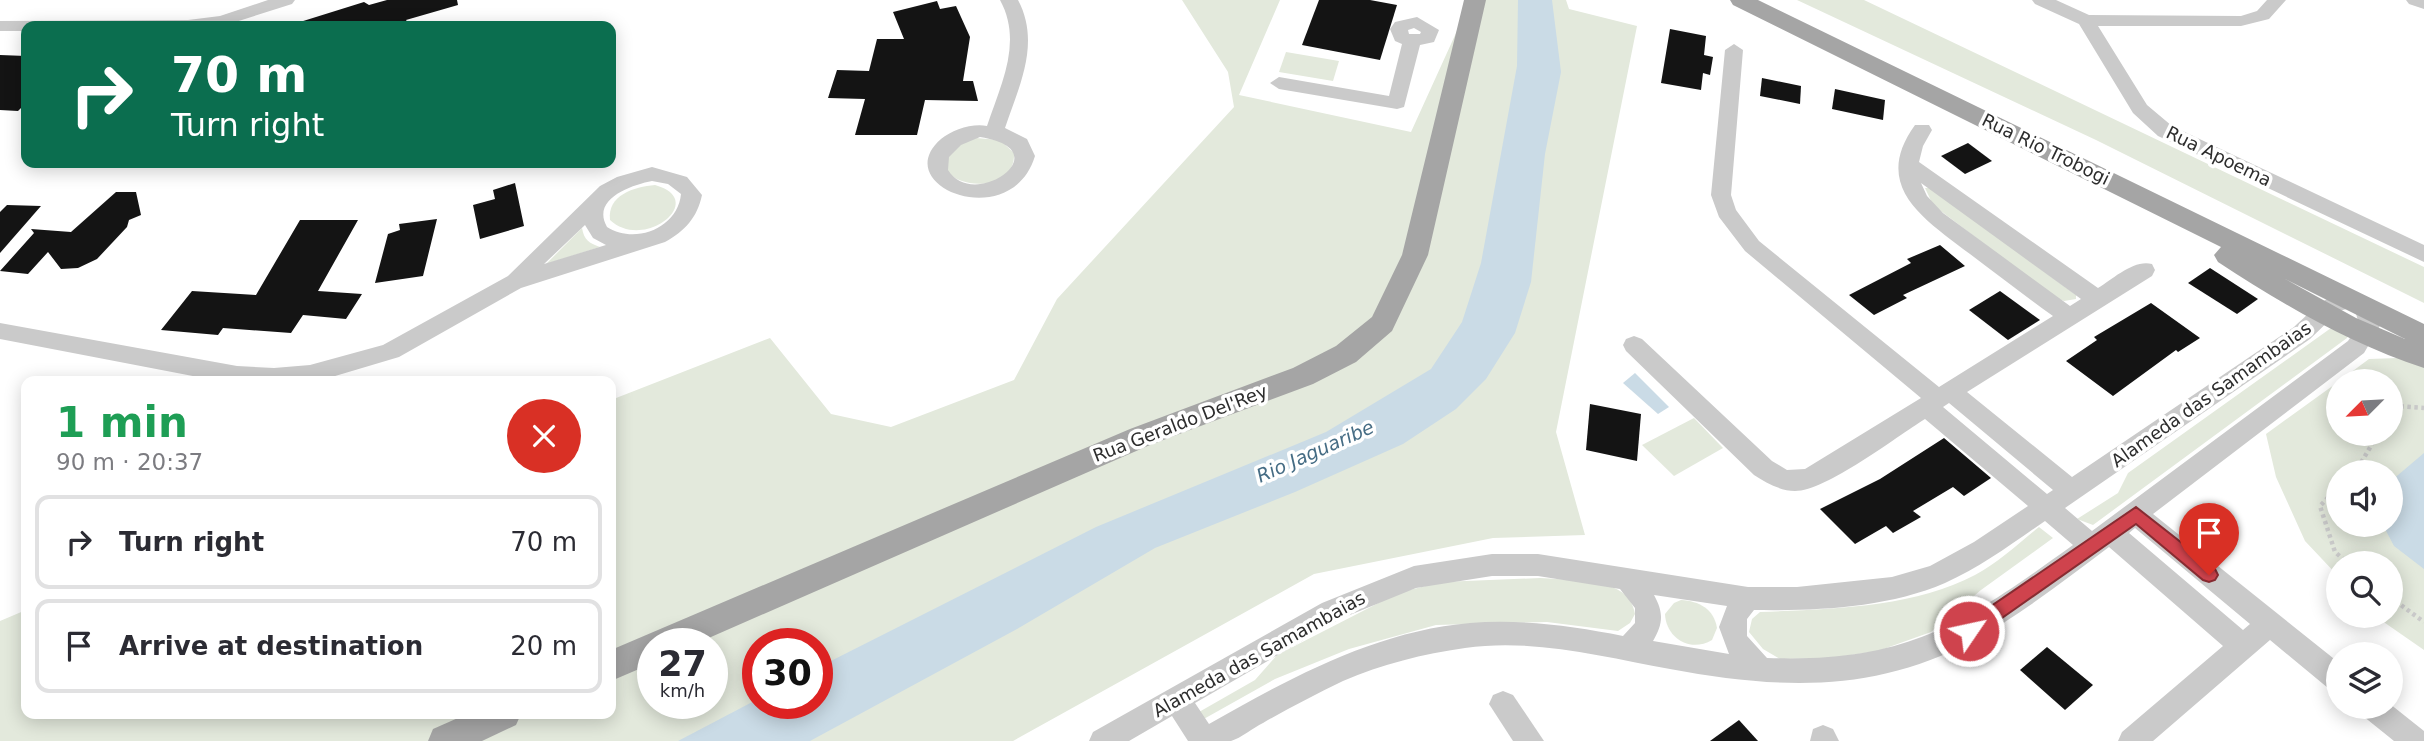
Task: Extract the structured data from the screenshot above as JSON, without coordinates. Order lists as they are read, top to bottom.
{
  "streets": {
    "main road": ["Rua Rio Trobogi", "Rua Geraldo Del'Rey"],
    "street": ["Rua Apoema", "Alameda das Samambaias"]
  },
  "crossings": [
    ["Rua Rio Trobogi", "Alameda das Samambaias"]
  ],
  "water": ["Rio Jaguaribe"],
  "north": "bottom left",
  "page": {
    "turn": ["70 m", "Turn right"],
    "heading": ["1 min", "90 m · 20:37"],
    "list": [
      {
        "name": "Turn right",
        "value": "70 m"
      },
      {
        "name": "Arrive at destination",
        "value": "20 m"
      }
    ],
    "speed": "27 km/h",
    "limit": "30"
  }
}
